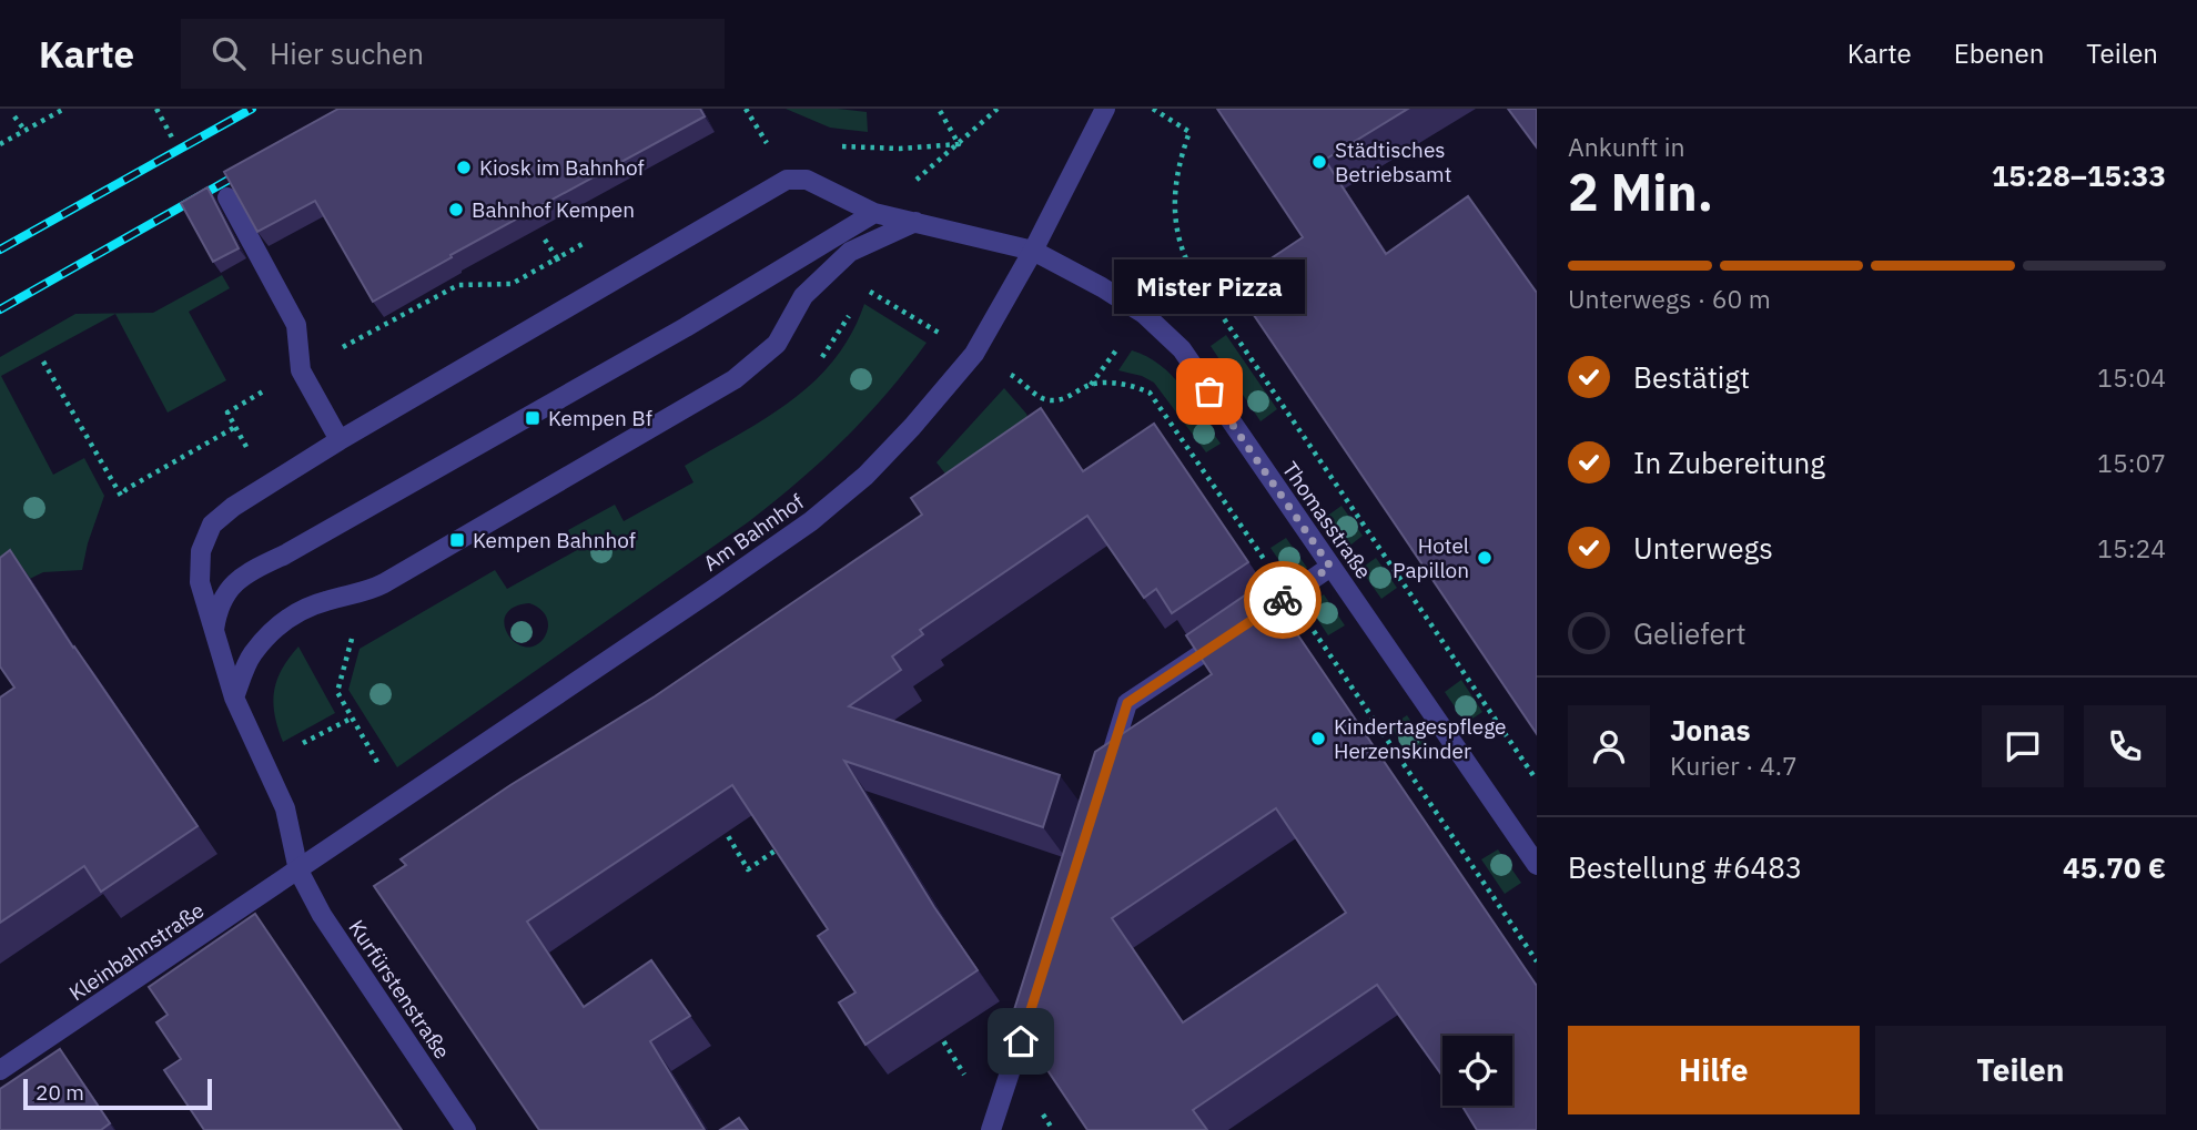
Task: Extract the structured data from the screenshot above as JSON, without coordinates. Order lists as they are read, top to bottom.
{
  "streets": {
    "street": [
      "Thomasstraße",
      "Am Bahnhof",
      "Kleinbahnstraße",
      "Kurfürstenstraße"
    ]
  },
  "crossings": [
    ["Thomasstraße", "Am Bahnhof"],
    ["Thomasstraße", "Kurfürstenstraße"],
    ["Am Bahnhof", "Kleinbahnstraße"],
    ["Am Bahnhof", "Kurfürstenstraße"],
    ["Kleinbahnstraße", "Kurfürstenstraße"]
  ],
  "places": {
    "other": [
      "Städtisches Betriebsamt",
      "Kiosk im Bahnhof",
      "Bahnhof Kempen",
      "Mister Pizza",
      "Hotel Papillon",
      "Kindertagespflege Herzenskinder"
    ],
    "transit": ["Kempen Bf", "Kempen Bahnhof"]
  },
  "scale_bar": "20 m",
  "page": {
    "header": "Karte",
    "search": "Hier suchen",
    "nav": ["Karte", "Ebenen", "Teilen"],
    "heading": ["2 Min.", "Ankunft in", "15:28–15:33"],
    "panel": [
      "Jonas",
      "Kurier · 4.7",
      "Bestellung #6483",
      "45.70 €"
    ],
    "bar": "Unterwegs · 60 m",
    "bubble": "Mister Pizza",
    "list": [
      ["Bestätigt", "15:04"],
      ["In Zubereitung", "15:07"],
      ["Unterwegs", "15:24"],
      "Geliefert"
    ],
    "buttons": ["Hilfe", "Teilen"],
    "scale": "20 m"
  }
}
